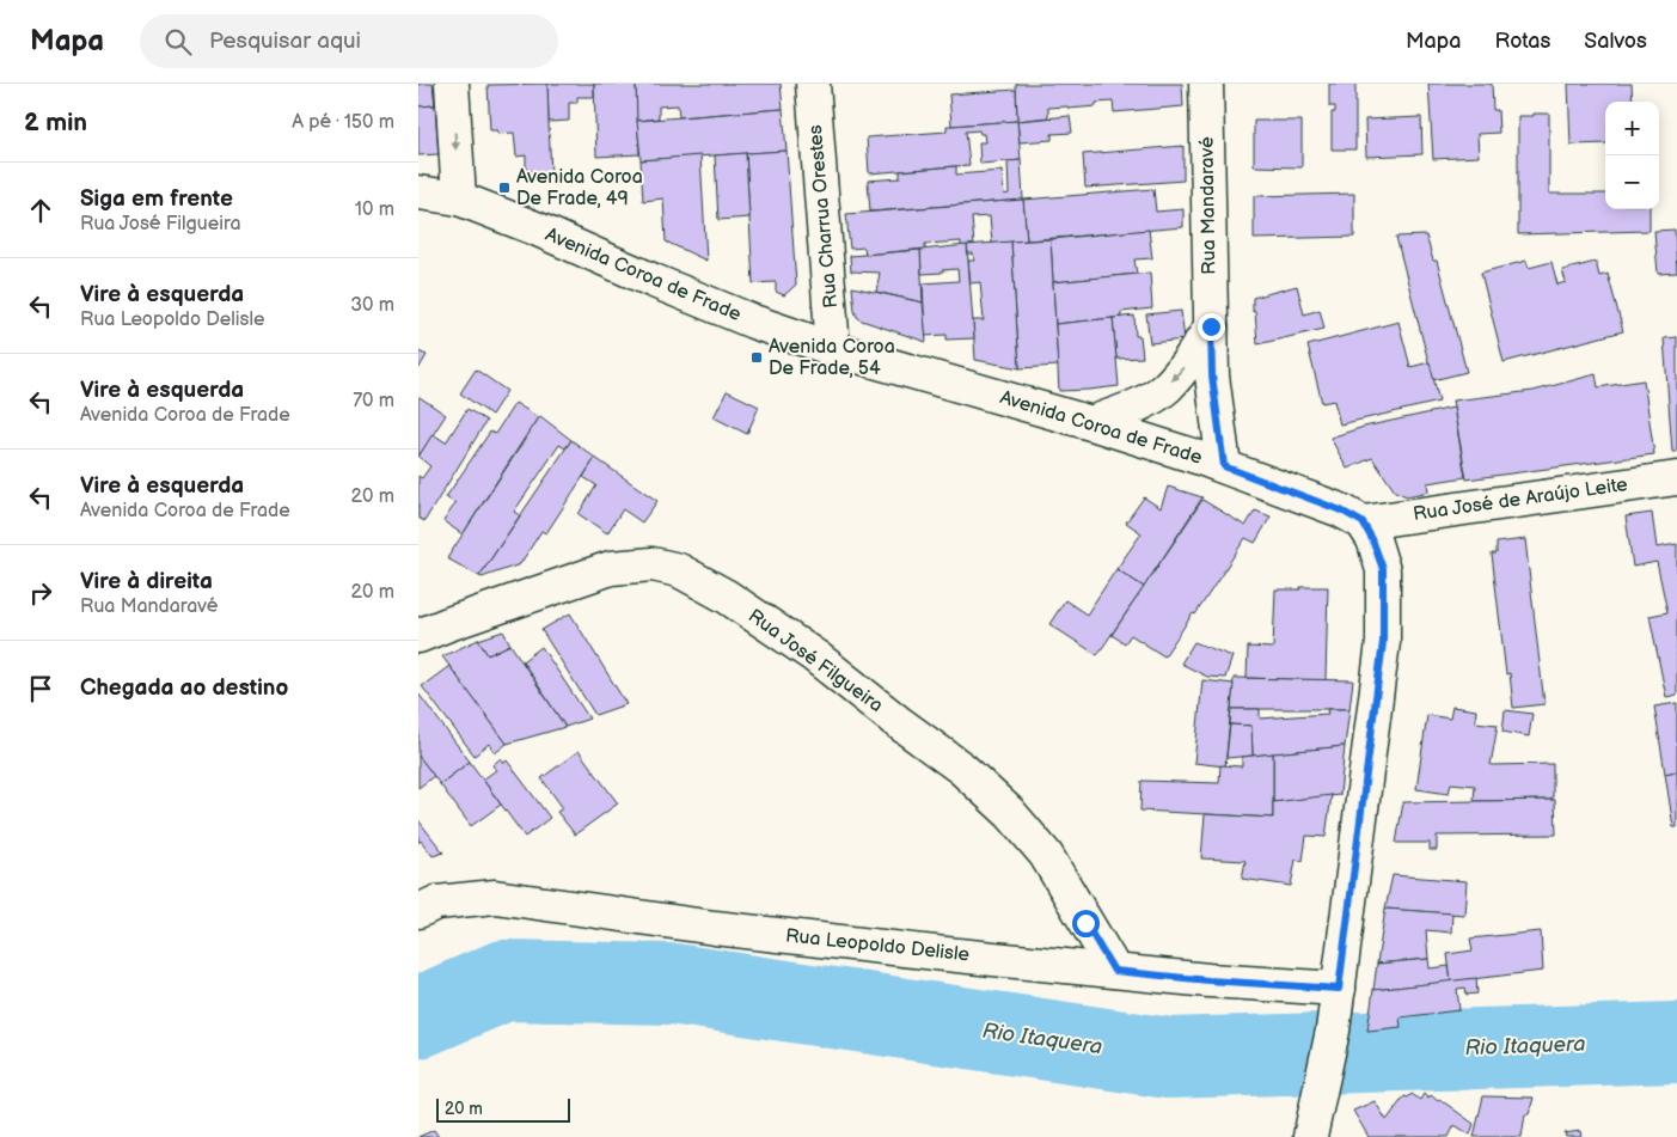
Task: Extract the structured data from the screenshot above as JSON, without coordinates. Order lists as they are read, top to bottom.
{
  "streets": {
    "street": [
      "Rua Mandaravé",
      "Rua Charrua Orestes",
      "Avenida Coroa de Frade",
      "Rua José de Araújo Leite",
      "Rua José Filgueira",
      "Rua Leopoldo Delisle"
    ]
  },
  "crossings": [
    ["Rua Mandaravé", "Avenida Coroa de Frade"],
    ["Rua Charrua Orestes", "Avenida Coroa de Frade"],
    ["Avenida Coroa de Frade", "Rua José de Araújo Leite"],
    ["Rua José Filgueira", "Rua Leopoldo Delisle"]
  ],
  "water": ["Rio Itaquera"],
  "places": {
    "transit": ["Avenida Coroa De Frade, 49", "Avenida Coroa De Frade, 54"]
  },
  "scale_bar": "20 m",
  "page": {
    "header": "Mapa",
    "search": "Pesquisar aqui",
    "nav": ["Mapa", "Rotas", "Salvos"],
    "heading": ["2 min", "A pé · 150 m"],
    "map_buttons": ["+", "−"],
    "list": [
      ["Siga em frente", "Rua José Filgueira", "10 m"],
      ["Vire à esquerda", "Rua Leopoldo Delisle", "30 m"],
      ["Vire à esquerda", "Avenida Coroa de Frade", "70 m"],
      ["Vire à esquerda", "Avenida Coroa de Frade", "20 m"],
      ["Vire à direita", "Rua Mandaravé", "20 m"],
      "Chegada ao destino"
    ],
    "scale": "20 m"
  }
}
